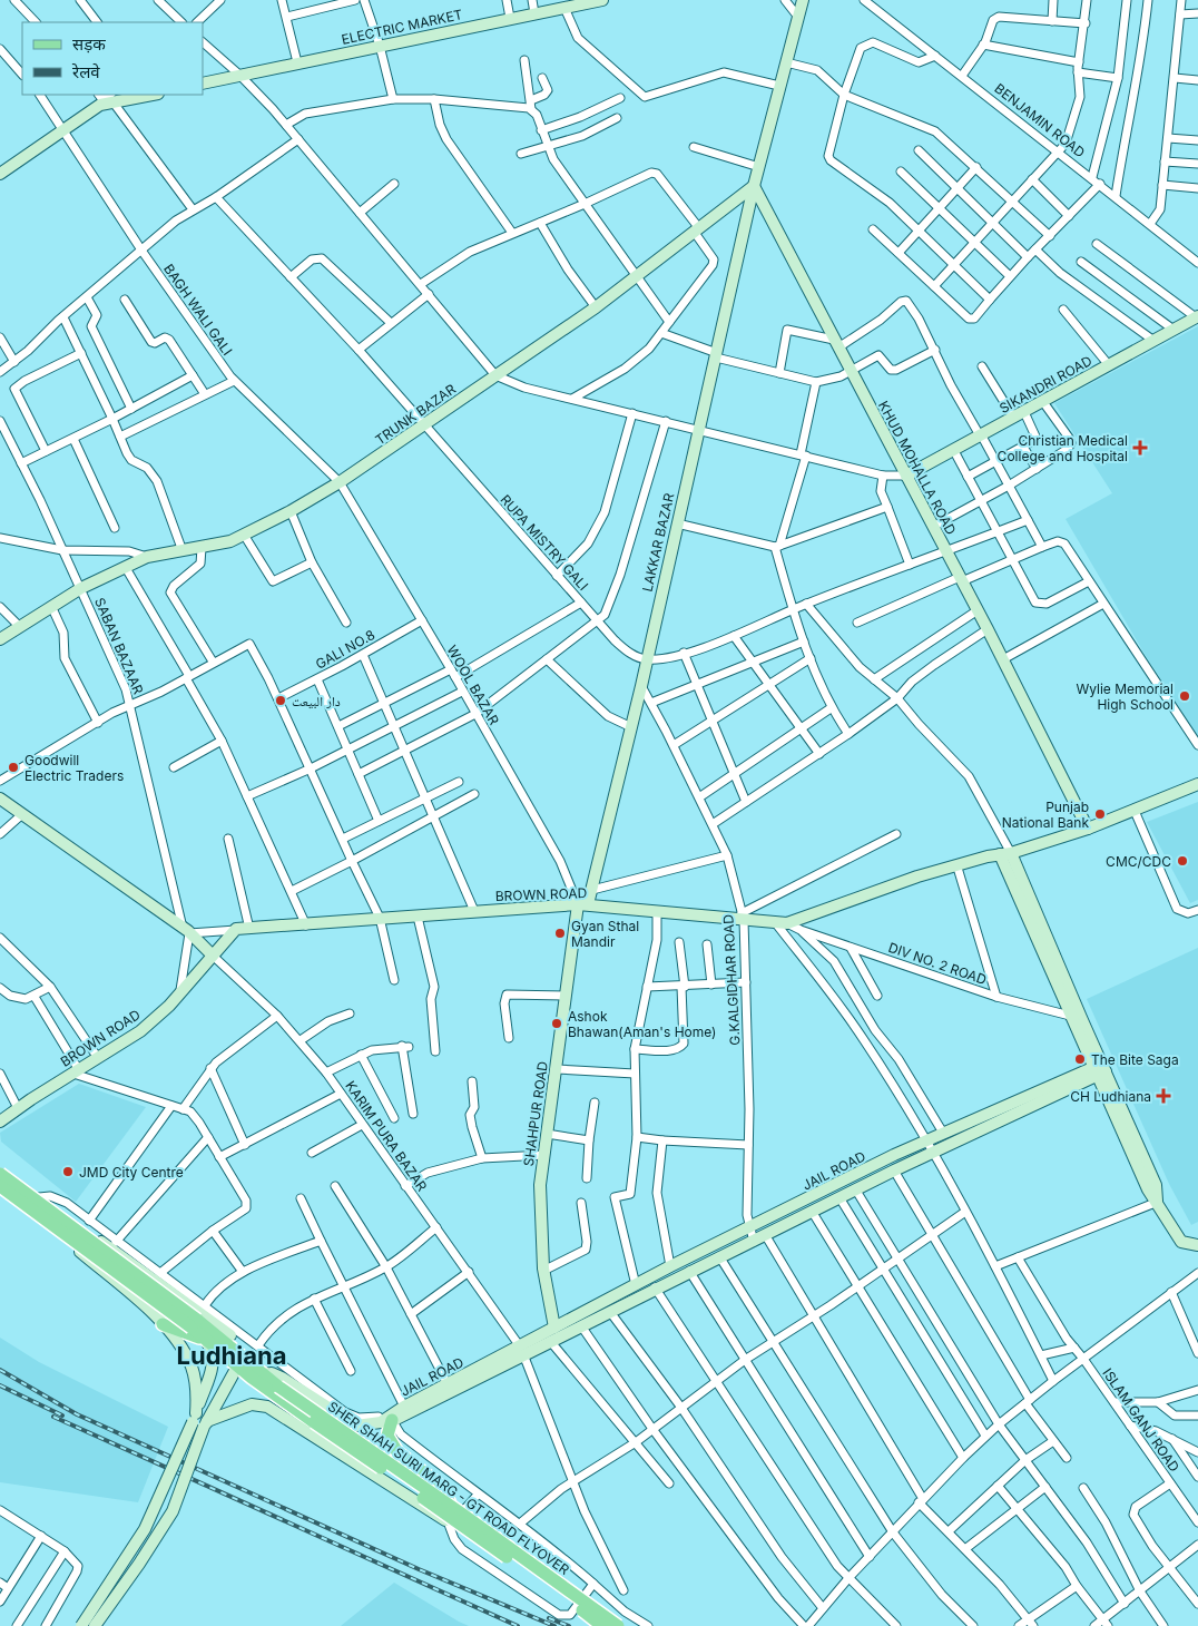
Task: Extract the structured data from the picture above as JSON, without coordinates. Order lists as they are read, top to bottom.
{
  "streets": {
    "main road": ["SHER SHAH SURI MARG - GT ROAD FLYOVER"],
    "street": [
      "ELECTRIC MARKET",
      "BENJAMIN ROAD",
      "BAGH WALI GALI",
      "SIKANDRI ROAD",
      "TRUNK BAZAR",
      "KHUD MOHALLA ROAD",
      "RUPA MISTRY GALI",
      "LAKKAR BAZAR",
      "SABAN BAZAAR",
      "GALI NO.8",
      "WOOL BAZAR",
      "BROWN ROAD",
      "DIV NO. 2 ROAD",
      "G.KALGIDHAR ROAD",
      "SHAHPUR ROAD",
      "KARIM PURA BAZAR",
      "JAIL ROAD",
      "ISLAM GANJ ROAD"
    ]
  },
  "crossings": [
    ["BAGH WALI GALI", "TRUNK BAZAR"],
    ["BAGH WALI GALI", "WOOL BAZAR"],
    ["SIKANDRI ROAD", "KHUD MOHALLA ROAD"],
    ["TRUNK BAZAR", "KHUD MOHALLA ROAD"],
    ["TRUNK BAZAR", "RUPA MISTRY GALI"],
    ["TRUNK BAZAR", "LAKKAR BAZAR"],
    ["TRUNK BAZAR", "SABAN BAZAAR"],
    ["TRUNK BAZAR", "WOOL BAZAR"],
    ["KHUD MOHALLA ROAD", "LAKKAR BAZAR"],
    ["KHUD MOHALLA ROAD", "BROWN ROAD"],
    ["RUPA MISTRY GALI", "LAKKAR BAZAR"],
    ["LAKKAR BAZAR", "WOOL BAZAR"],
    ["LAKKAR BAZAR", "BROWN ROAD"],
    ["LAKKAR BAZAR", "G.KALGIDHAR ROAD"],
    ["LAKKAR BAZAR", "SHAHPUR ROAD"],
    ["GALI NO.8", "WOOL BAZAR"],
    ["WOOL BAZAR", "BROWN ROAD"],
    ["WOOL BAZAR", "SHAHPUR ROAD"],
    ["BROWN ROAD", "DIV NO. 2 ROAD"],
    ["BROWN ROAD", "G.KALGIDHAR ROAD"],
    ["BROWN ROAD", "SHAHPUR ROAD"],
    ["BROWN ROAD", "KARIM PURA BAZAR"],
    ["G.KALGIDHAR ROAD", "JAIL ROAD"],
    ["SHAHPUR ROAD", "JAIL ROAD"],
    ["KARIM PURA BAZAR", "JAIL ROAD"]
  ],
  "districts": ["Ludhiana"],
  "places": {
    "health": ["Christian Medical College and Hospital", "CH Ludhiana"],
    "other": [
      "Wylie Memorial High School",
      "دار البیعت",
      "Goodwill Electric Traders",
      "Punjab National Bank",
      "CMC/CDC",
      "Gyan Sthal Mandir",
      "Ashok Bhawan(Aman's Home)",
      "The Bite Saga",
      "JMD City Centre"
    ]
  },
  "legend": ["सड़क", "रेलवे"]
}
